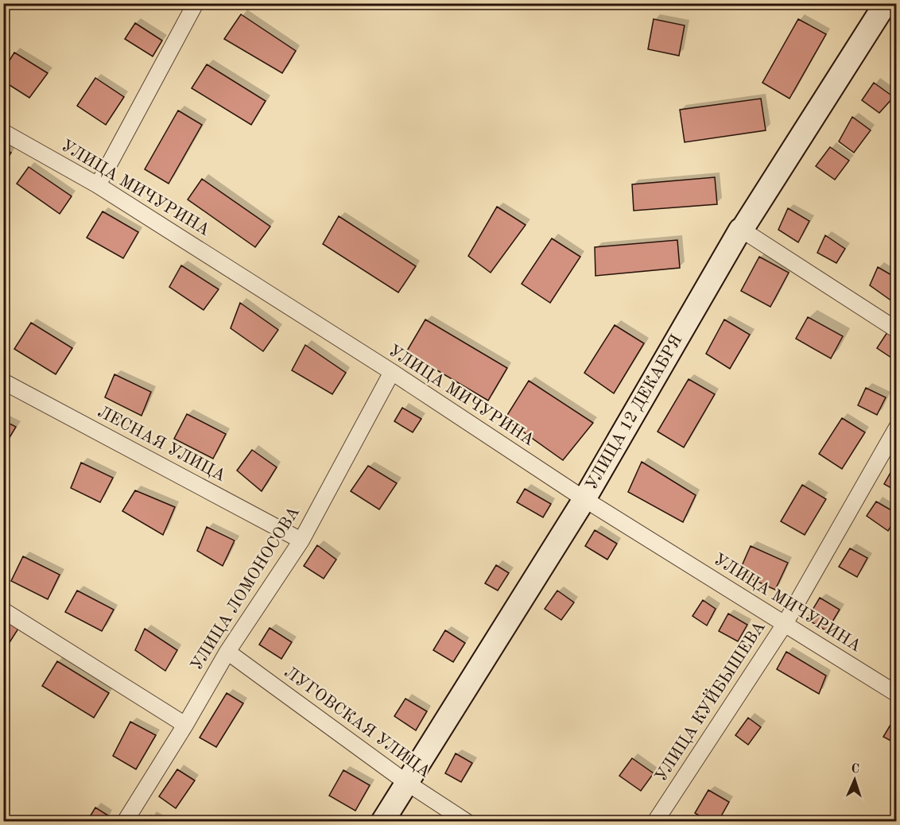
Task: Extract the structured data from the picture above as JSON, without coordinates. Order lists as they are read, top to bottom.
{
  "streets": {
    "street": [
      "УЛИЦА МИЧУРИНА",
      "УЛИЦА 12 ДЕКАБРЯ",
      "ЛЕСНАЯ УЛИЦА",
      "УЛИЦА ЛОМОНОСОВА",
      "УЛИЦА КУЙБЫШЕВА",
      "ЛУГОВСКАЯ УЛИЦА"
    ]
  },
  "crossings": [
    ["УЛИЦА МИЧУРИНА", "УЛИЦА 12 ДЕКАБРЯ"],
    ["УЛИЦА МИЧУРИНА", "УЛИЦА ЛОМОНОСОВА"],
    ["УЛИЦА МИЧУРИНА", "УЛИЦА КУЙБЫШЕВА"],
    ["УЛИЦА 12 ДЕКАБРЯ", "ЛУГОВСКАЯ УЛИЦА"],
    ["ЛЕСНАЯ УЛИЦА", "УЛИЦА ЛОМОНОСОВА"],
    ["УЛИЦА ЛОМОНОСОВА", "ЛУГОВСКАЯ УЛИЦА"]
  ],
  "north": "top"
}
